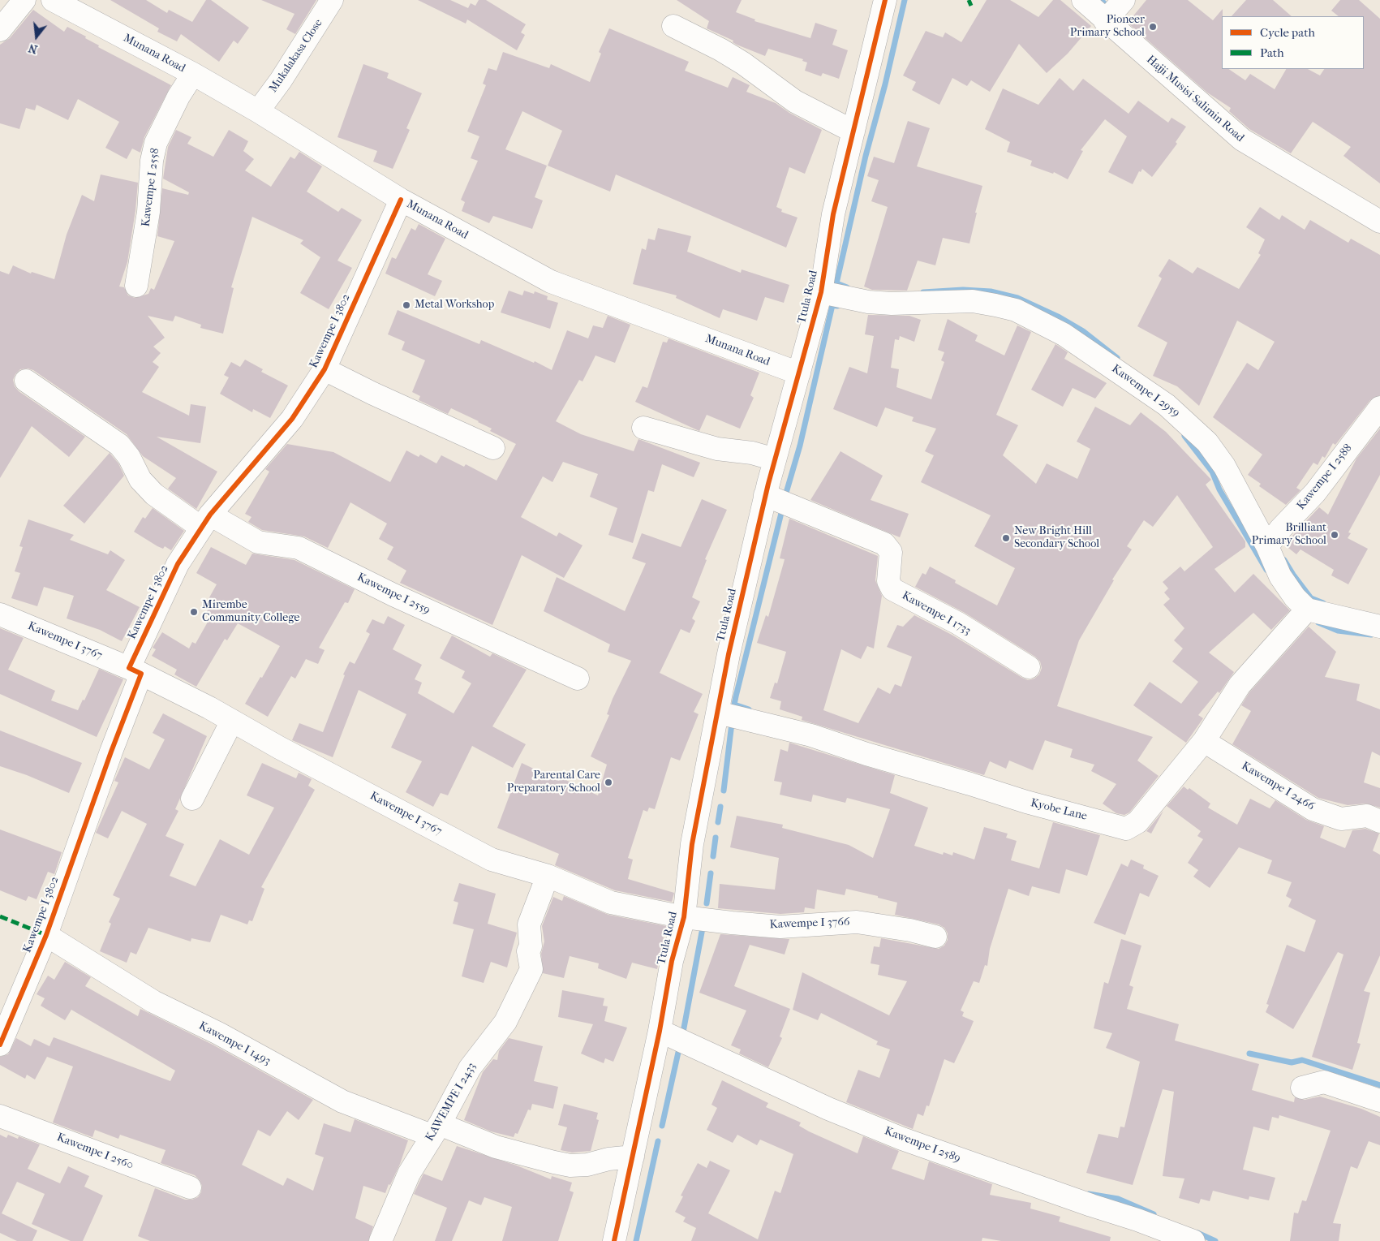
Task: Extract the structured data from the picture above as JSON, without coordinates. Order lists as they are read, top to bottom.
{
  "streets": {
    "street": [
      "Munana Road",
      "Mukalakasa Close",
      "Hajji Musisi Salimin Road",
      "Kawempe I 2558",
      "Ttula Road",
      "Kawempe I 3802",
      "Kawempe I 2959",
      "Kawempe I 2588",
      "Kawempe I 2559",
      "Kawempe I 1733",
      "Kawempe I 3767",
      "Kawempe I 2466",
      "Kyobe Lane",
      "Kawempe I 3766",
      "Kawempe I 1493",
      "KAWEMPE I 2433",
      "Kawempe I 2589",
      "Kawempe I 2560"
    ]
  },
  "crossings": [
    ["Munana Road", "Mukalakasa Close"],
    ["Munana Road", "Kawempe I 2558"],
    ["Munana Road", "Ttula Road"],
    ["Munana Road", "Kawempe I 3802"],
    ["Ttula Road", "Kawempe I 2959"],
    ["Ttula Road", "Kawempe I 1733"],
    ["Ttula Road", "Kawempe I 3767"],
    ["Ttula Road", "Kyobe Lane"],
    ["Ttula Road", "Kawempe I 3766"],
    ["Ttula Road", "Kawempe I 1493"],
    ["Ttula Road", "Kawempe I 2589"],
    ["Kawempe I 3802", "Kawempe I 2559"],
    ["Kawempe I 3802", "Kawempe I 3767"],
    ["Kawempe I 3802", "Kawempe I 1493"],
    ["Kawempe I 2959", "Kawempe I 2588"],
    ["Kawempe I 2959", "Kyobe Lane"],
    ["Kawempe I 3767", "Kawempe I 3766"],
    ["Kawempe I 3767", "KAWEMPE I 2433"],
    ["Kawempe I 2466", "Kyobe Lane"],
    ["Kawempe I 1493", "KAWEMPE I 2433"]
  ],
  "places": [
    "Pioneer Primary School",
    "Metal Workshop",
    "Brilliant Primary School",
    "New Bright Hill Secondary School",
    "Mirembe Community College",
    "Parental Care Preparatory School"
  ],
  "legend": ["Cycle path", "Path"],
  "north": "bottom"
}
